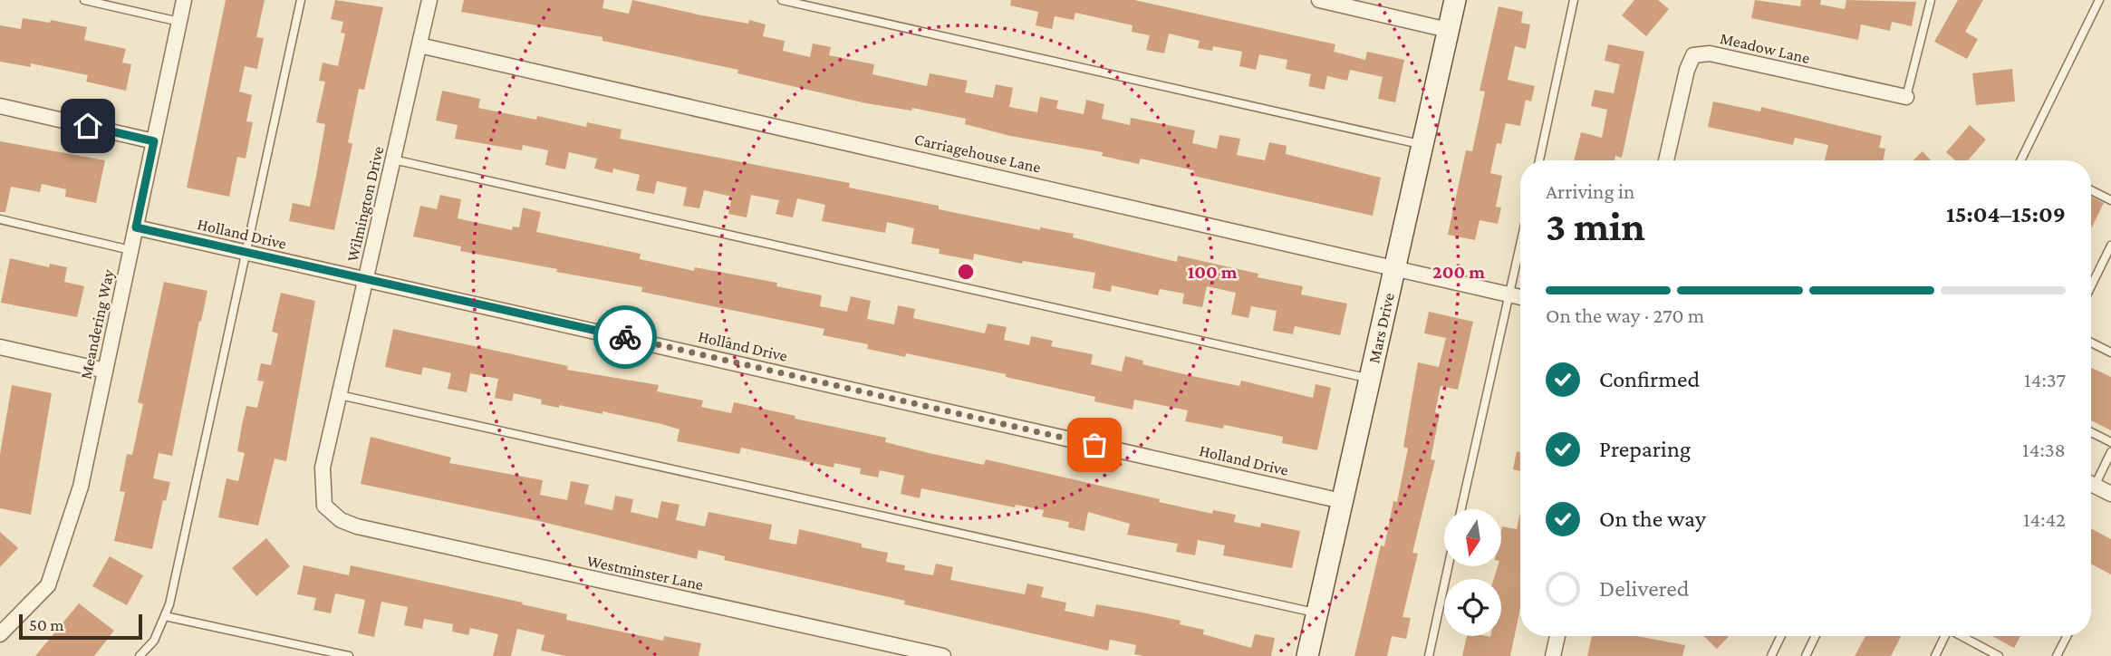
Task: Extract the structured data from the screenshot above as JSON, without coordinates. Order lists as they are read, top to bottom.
{
  "streets": {
    "street": [
      "Meadow Lane",
      "Carriagehouse Lane",
      "Wilmington Drive",
      "Holland Drive",
      "Meandering Way",
      "Mars Drive",
      "Westminster Lane"
    ]
  },
  "crossings": [
    ["Carriagehouse Lane", "Wilmington Drive"],
    ["Carriagehouse Lane", "Mars Drive"],
    ["Wilmington Drive", "Holland Drive"],
    ["Wilmington Drive", "Westminster Lane"],
    ["Holland Drive", "Meandering Way"],
    ["Holland Drive", "Mars Drive"]
  ],
  "scale_bar": "50 m",
  "north": "bottom",
  "page": {
    "heading": ["3 min", "Arriving in", "15:04–15:09"],
    "bar": "On the way · 270 m",
    "list": [
      ["Confirmed", "14:37"],
      ["Preparing", "14:38"],
      ["On the way", "14:42"],
      "Delivered"
    ],
    "scale": "50 m"
  },
  "rings": ["100 m", "200 m"]
}
